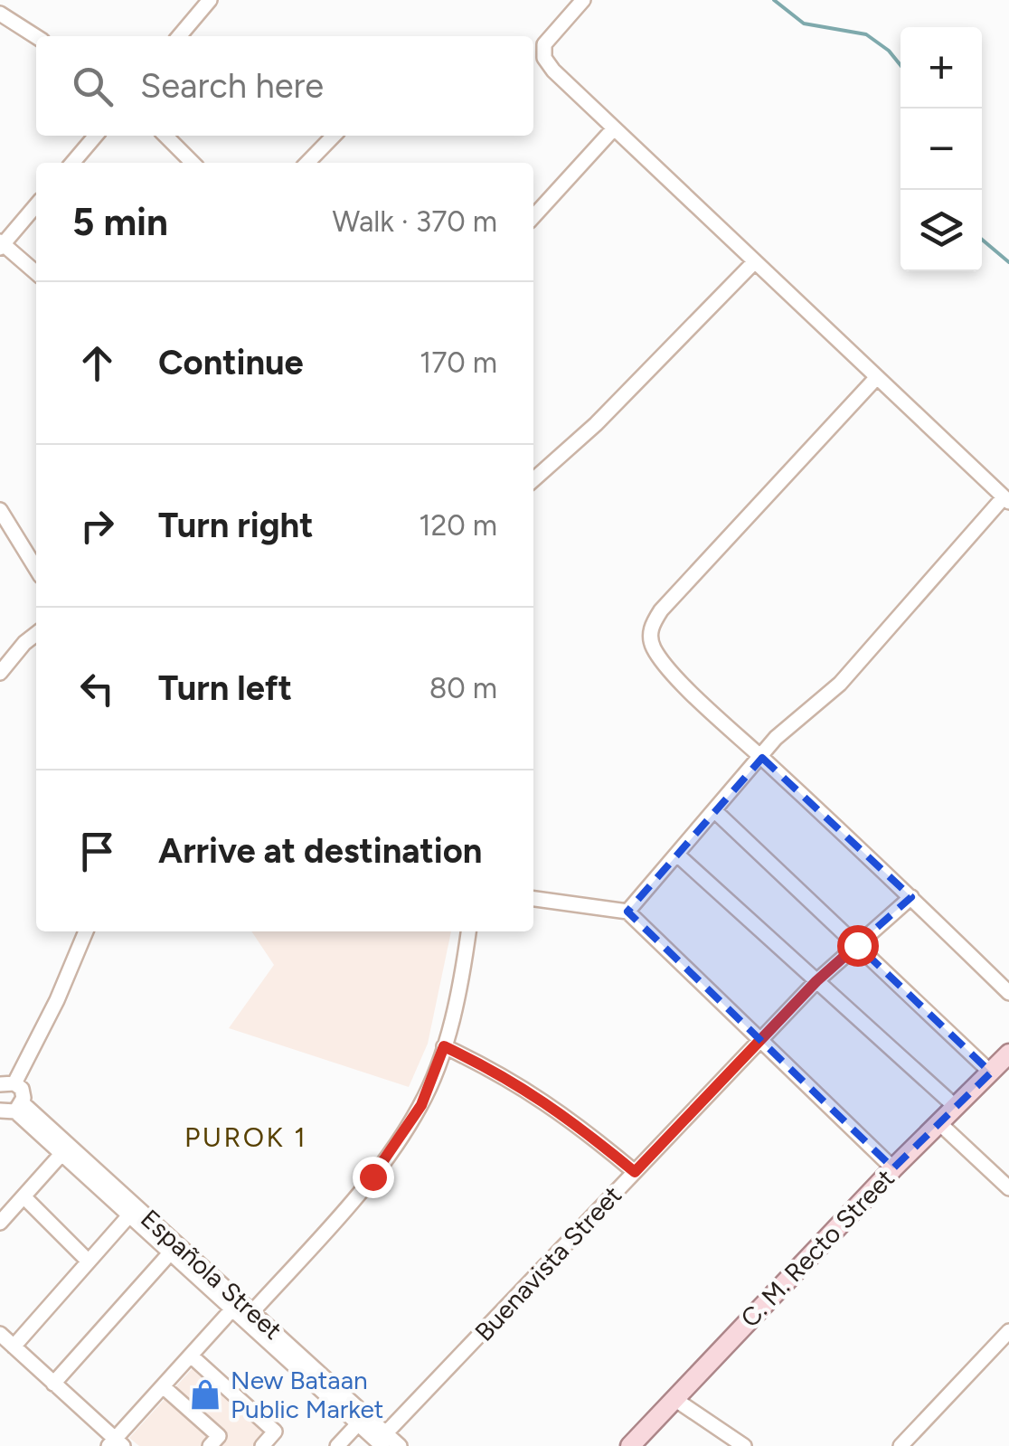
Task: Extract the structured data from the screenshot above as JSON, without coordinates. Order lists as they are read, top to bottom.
{
  "streets": {
    "main road": ["C. M. Recto Street"],
    "street": ["Buenavista Street", "Española Street"]
  },
  "crossings": [
    ["Buenavista Street", "Española Street"]
  ],
  "districts": ["PUROK 1"],
  "places": {
    "shop": ["New Bataan Public Market"]
  },
  "page": {
    "map_buttons": ["+", "−"],
    "search": "Search here",
    "heading": ["5 min", "Walk · 370 m"],
    "list": [
      ["Continue", "170 m"],
      ["Turn right", "120 m"],
      ["Turn left", "80 m"],
      "Arrive at destination"
    ]
  }
}
